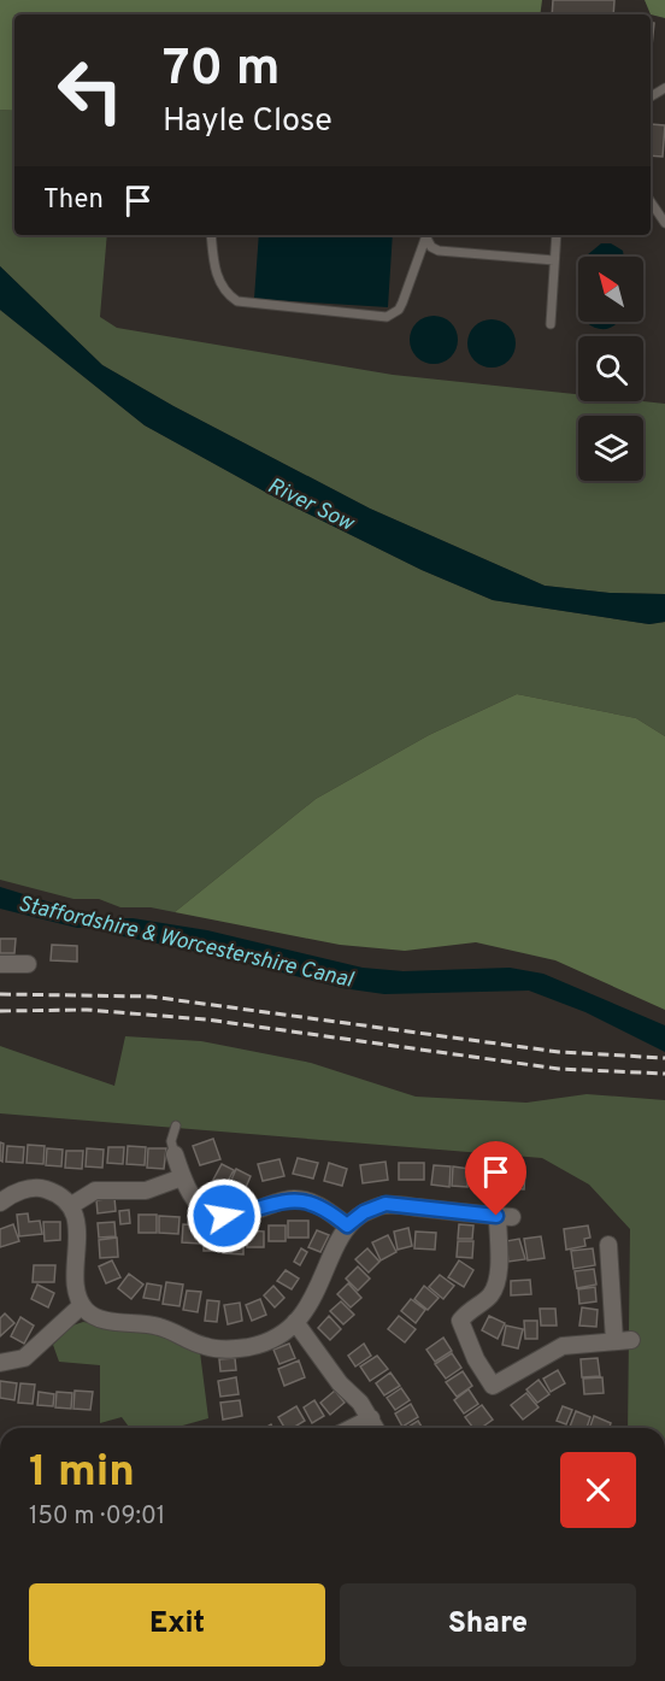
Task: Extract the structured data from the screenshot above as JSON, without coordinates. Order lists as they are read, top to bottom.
{
  "water": ["River Sow", "Staffordshire & Worcestershire Canal"],
  "north": "top left",
  "page": {
    "turn": ["70 m", "Hayle Close"],
    "then": "Then",
    "heading": ["1 min", "150 m · 09:01"],
    "buttons": ["Exit", "Share"]
  }
}
